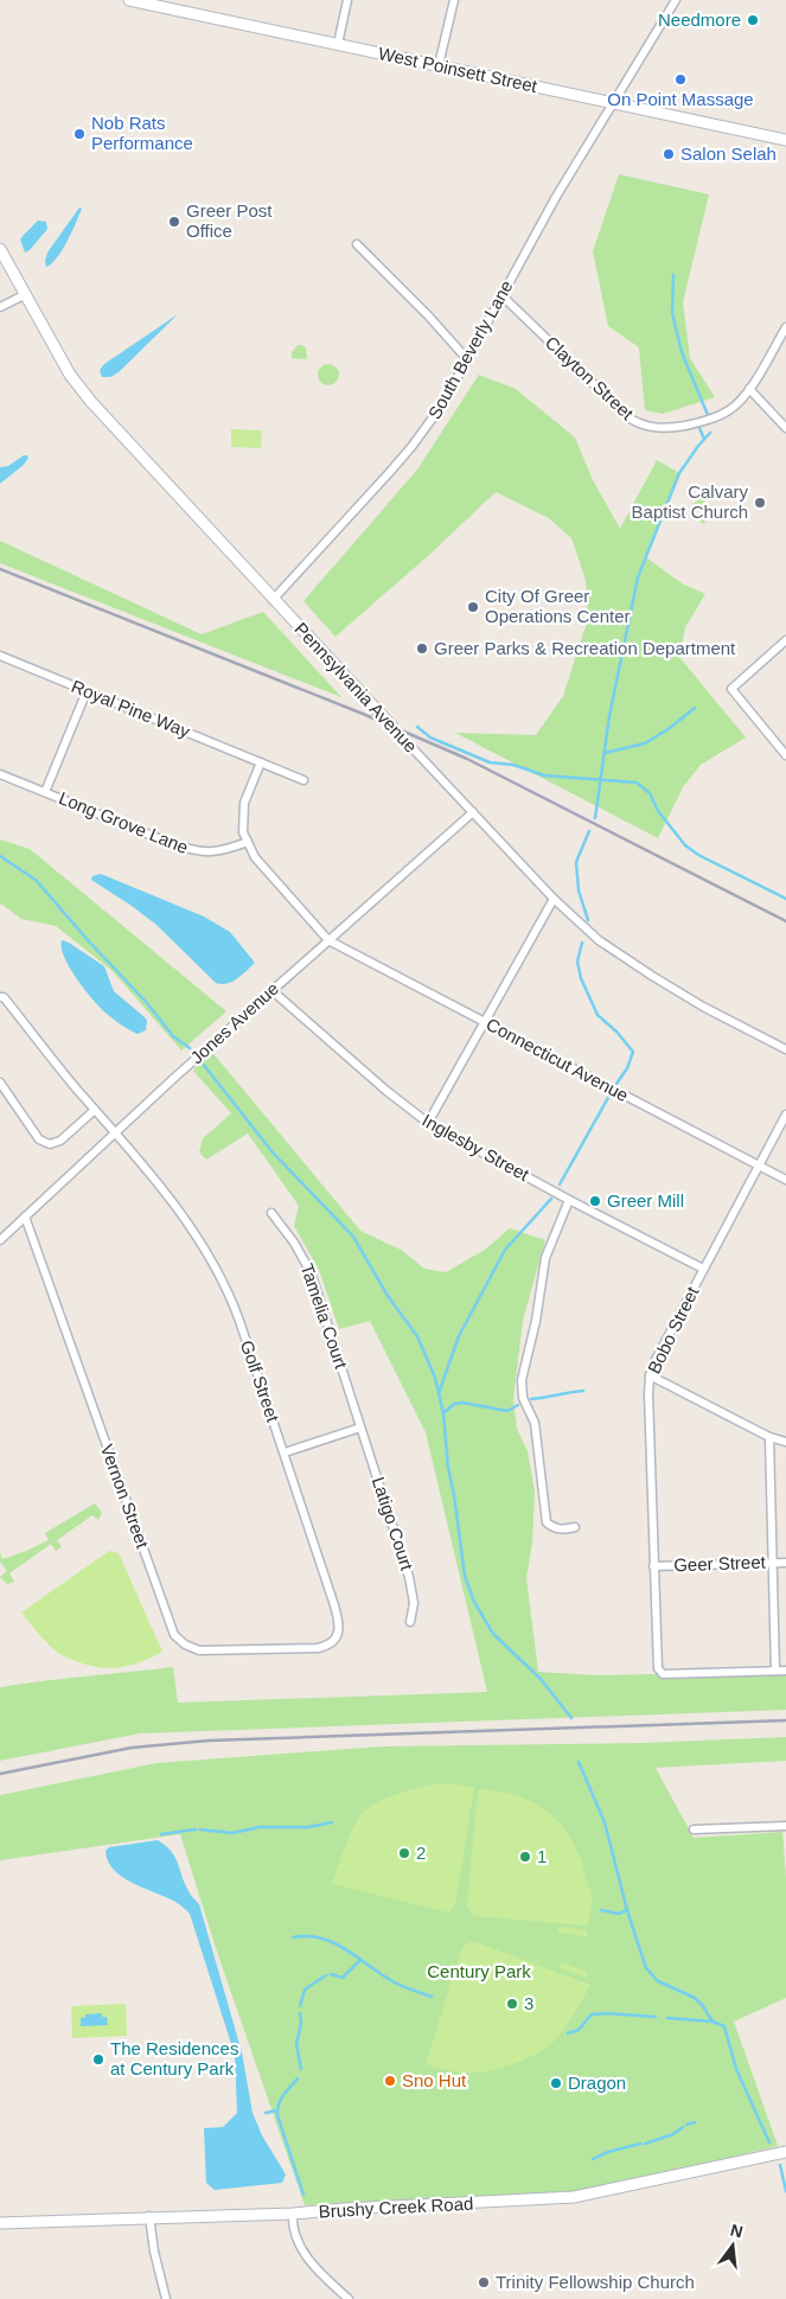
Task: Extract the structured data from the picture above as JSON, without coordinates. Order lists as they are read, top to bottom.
{
  "streets": {
    "street": [
      "West Poinsett Street",
      "South Beverly Lane",
      "Clayton Street",
      "Pennsylvania Avenue",
      "Royal Pine Way",
      "Long Grove Lane",
      "Jones Avenue",
      "Connecticut Avenue",
      "Inglesby Street",
      "Tamelia Court",
      "Bobo Street",
      "Golf Street",
      "Vernon Street",
      "Latigo Court",
      "Geer Street",
      "Brushy Creek Road"
    ]
  },
  "crossings": [
    ["West Poinsett Street", "South Beverly Lane"],
    ["South Beverly Lane", "Clayton Street"],
    ["South Beverly Lane", "Pennsylvania Avenue"],
    ["Pennsylvania Avenue", "Jones Avenue"],
    ["Jones Avenue", "Connecticut Avenue"],
    ["Jones Avenue", "Inglesby Street"],
    ["Jones Avenue", "Golf Street"],
    ["Jones Avenue", "Vernon Street"],
    ["Connecticut Avenue", "Bobo Street"],
    ["Inglesby Street", "Bobo Street"],
    ["Tamelia Court", "Latigo Court"],
    ["Bobo Street", "Geer Street"],
    ["Golf Street", "Vernon Street"]
  ],
  "parks": ["Century Park"],
  "places": [
    "Needmore",
    "On Point Massage",
    "Nob Rats Performance",
    "Salon Selah",
    "Greer Post Office",
    "Calvary Baptist Church",
    "City Of Greer Operations Center",
    "Greer Parks & Recreation Department",
    "Greer Mill",
    "2",
    "1",
    "3",
    "The Residences at Century Park",
    "Sno Hut",
    "Dragon",
    "Trinity Fellowship Church"
  ],
  "north": "top"
}
